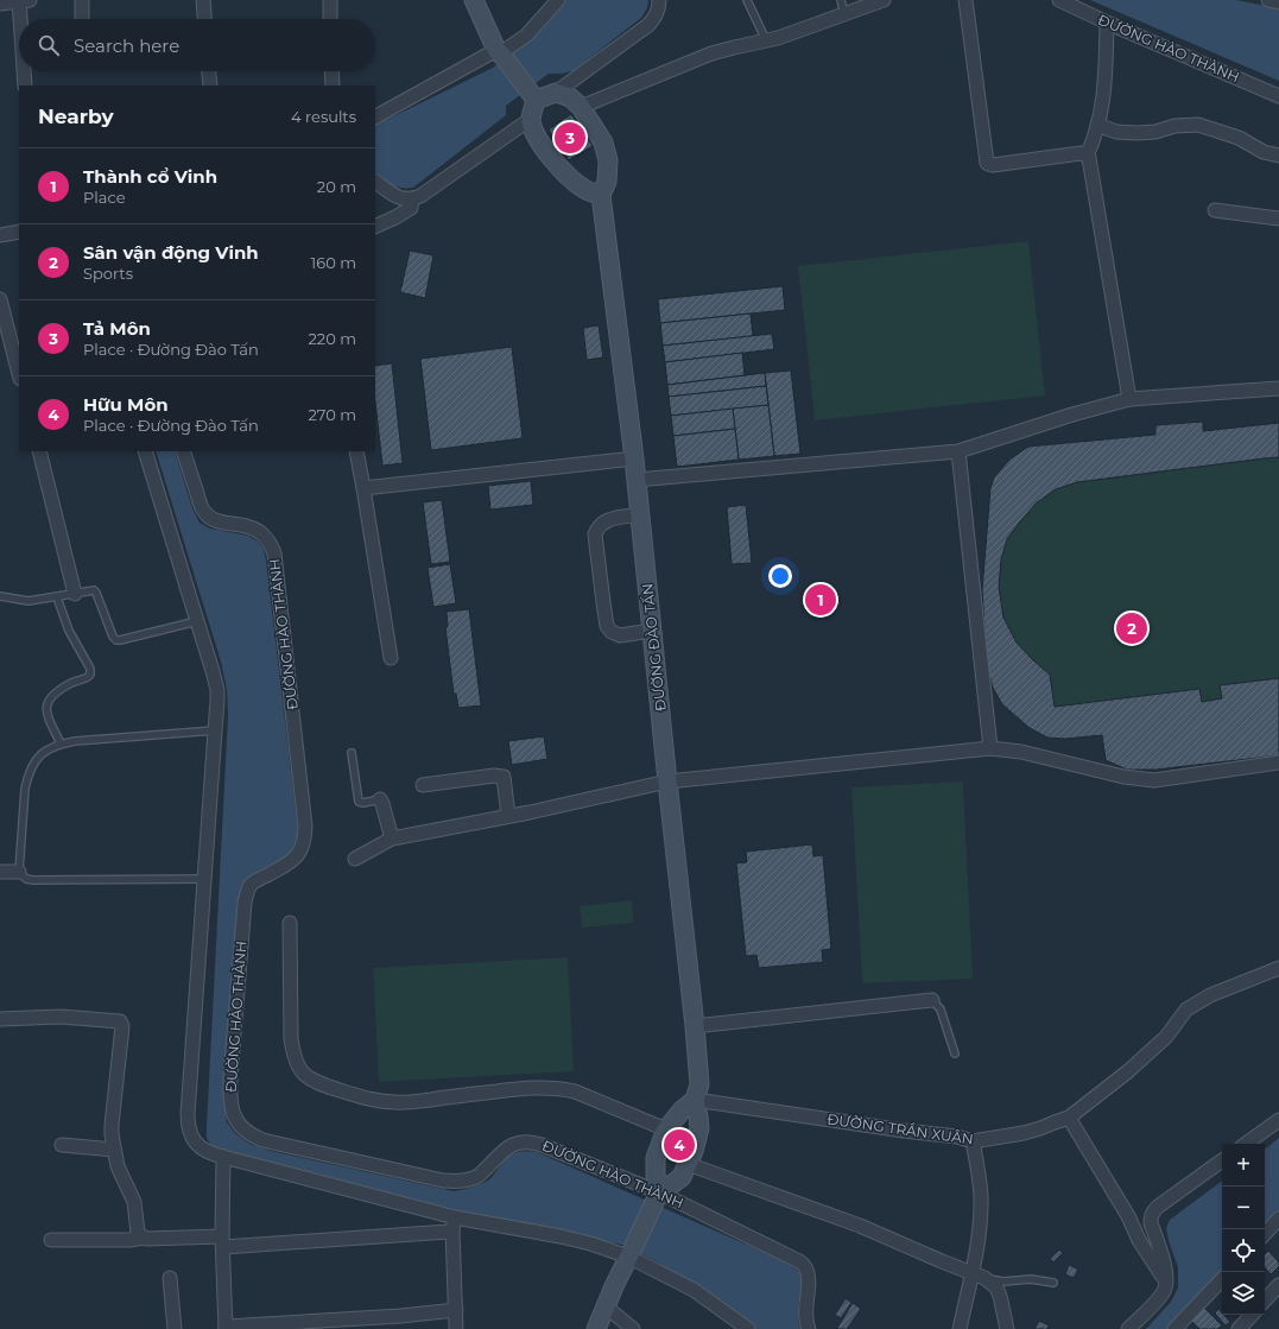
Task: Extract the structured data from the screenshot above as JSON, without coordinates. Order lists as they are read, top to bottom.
{
  "streets": {
    "street": ["ĐƯỜNG HÀO THÀNH", "ĐƯỜNG ĐÀO TẤN", "ĐƯỜNG TRẦN XUÂN"]
  },
  "crossings": [
    ["ĐƯỜNG HÀO THÀNH", "ĐƯỜNG ĐÀO TẤN"],
    ["ĐƯỜNG ĐÀO TẤN", "ĐƯỜNG TRẦN XUÂN"]
  ],
  "page": {
    "search": "Search here",
    "heading": ["Nearby", "4 results"],
    "pins": [
      "3",
      "1",
      "2",
      "4"
    ],
    "list": [
      {
        "mark": "1",
        "name": "Thành cổ Vinh",
        "note": "Place",
        "value": "20 m"
      },
      {
        "mark": "2",
        "name": "Sân vận động Vinh",
        "note": "Sports",
        "value": "160 m"
      },
      {
        "mark": "3",
        "name": "Tả Môn",
        "note": "Place · Đường Đào Tấn",
        "value": "220 m"
      },
      {
        "mark": "4",
        "name": "Hữu Môn",
        "note": "Place · Đường Đào Tấn",
        "value": "270 m"
      }
    ],
    "map_buttons": ["+", "−"]
  }
}
